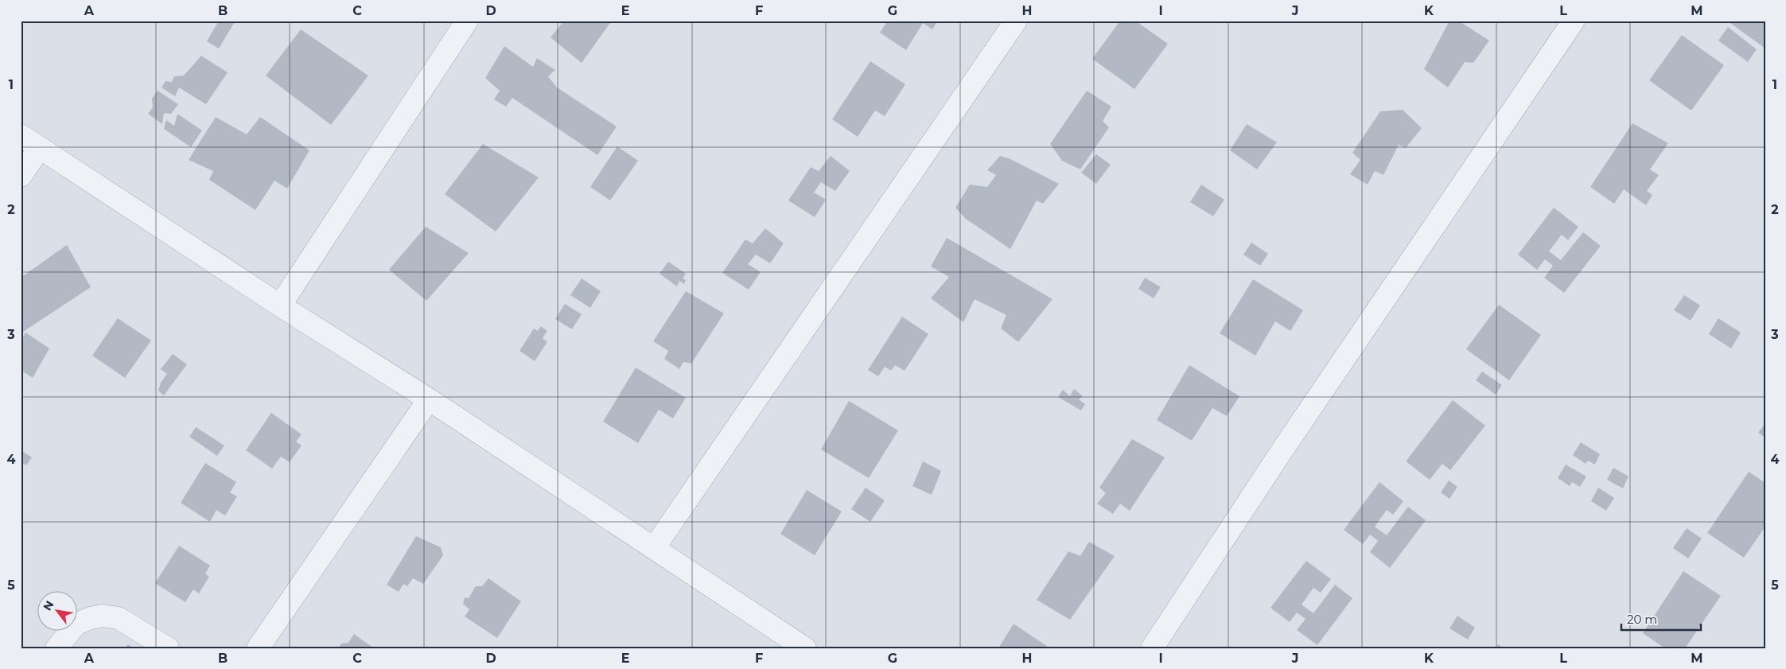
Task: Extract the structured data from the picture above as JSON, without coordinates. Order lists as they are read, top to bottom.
{
  "scale_bar": "20 m",
  "north": "top left",
  "grid": {
    "columns": [
      "A",
      "B",
      "C",
      "D",
      "E",
      "F",
      "G",
      "H",
      "I",
      "J",
      "K",
      "L",
      "M"
    ],
    "rows": [
      "1",
      "2",
      "3",
      "4",
      "5"
    ]
  }
}
